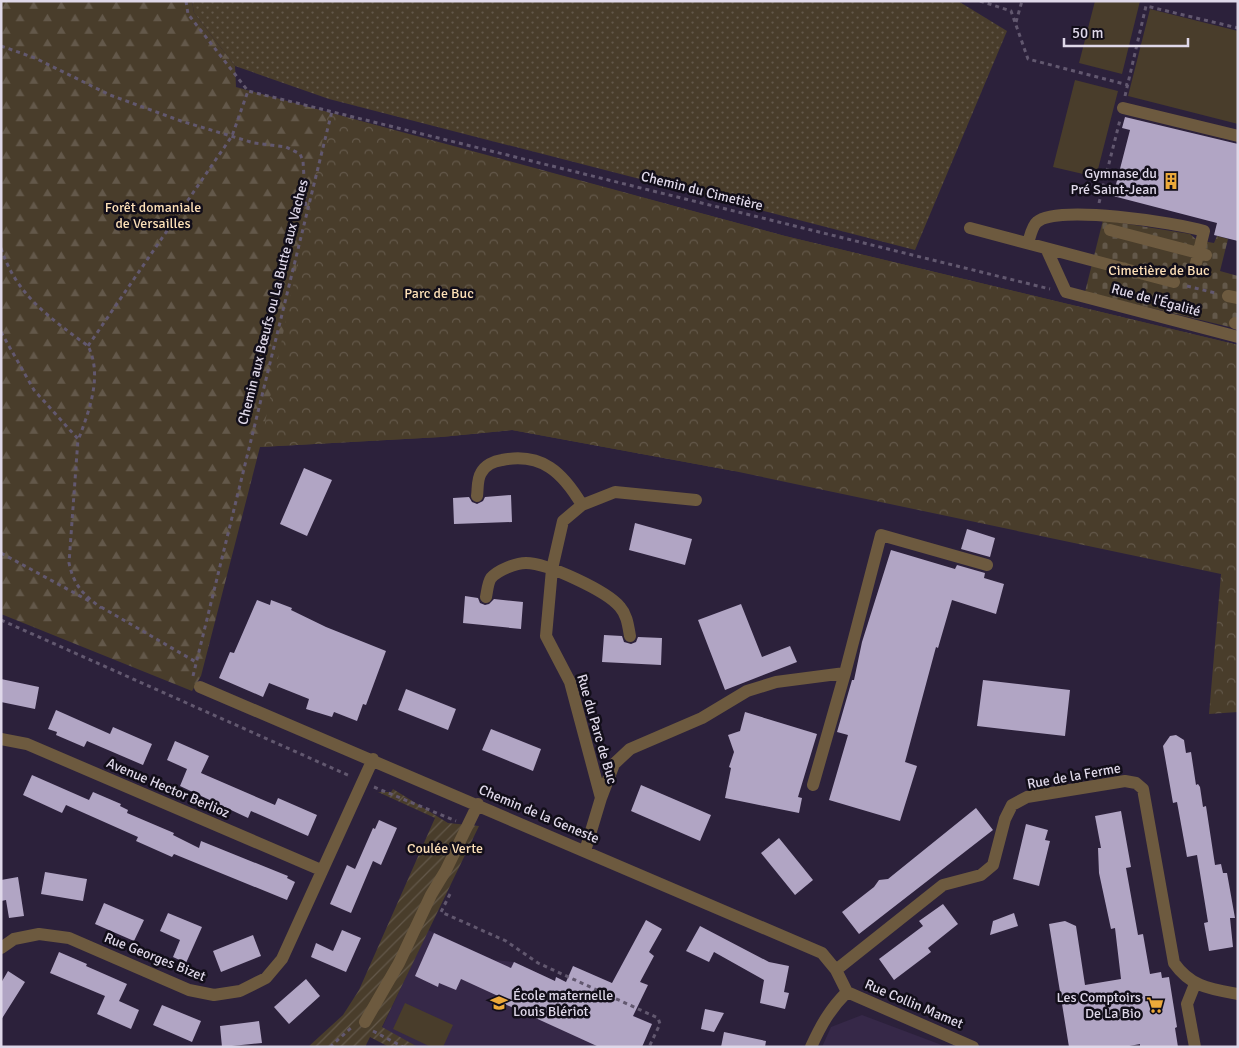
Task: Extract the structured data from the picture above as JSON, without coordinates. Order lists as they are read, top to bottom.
{
  "streets": {
    "street": [
      "Rue de l'Égalité",
      "Rue du Parc de Buc",
      "Rue de la Ferme",
      "Avenue Hector Berlioz",
      "Chemin de la Geneste",
      "Rue Georges Bizet",
      "Rue Collin Mamet"
    ],
    "path": ["Chemin du Cimetière", "Chemin aux Bœufs ou La Butte aux Vaches"]
  },
  "crossings": [
    ["Chemin du Cimetière", "Rue de l'Égalité"],
    ["Chemin du Cimetière", "Chemin aux Bœufs ou La Butte aux Vaches"],
    ["Chemin aux Bœufs ou La Butte aux Vaches", "Chemin de la Geneste"],
    ["Rue du Parc de Buc", "Chemin de la Geneste"],
    ["Rue de la Ferme", "Chemin de la Geneste"],
    ["Avenue Hector Berlioz", "Rue Georges Bizet"],
    ["Chemin de la Geneste", "Rue Georges Bizet"],
    ["Chemin de la Geneste", "Rue Collin Mamet"]
  ],
  "parks": [
    "Forêt domaniale de Versailles",
    "Cimetière de Buc",
    "Parc de Buc",
    "Coulée Verte"
  ],
  "places": {
    "building": ["Gymnase du Pré Saint-Jean"],
    "school or university": ["École maternelle Louis Blériot"],
    "supermarket": ["Les Comptoirs De La Bio"]
  },
  "scale_bar": "50 m"
}
